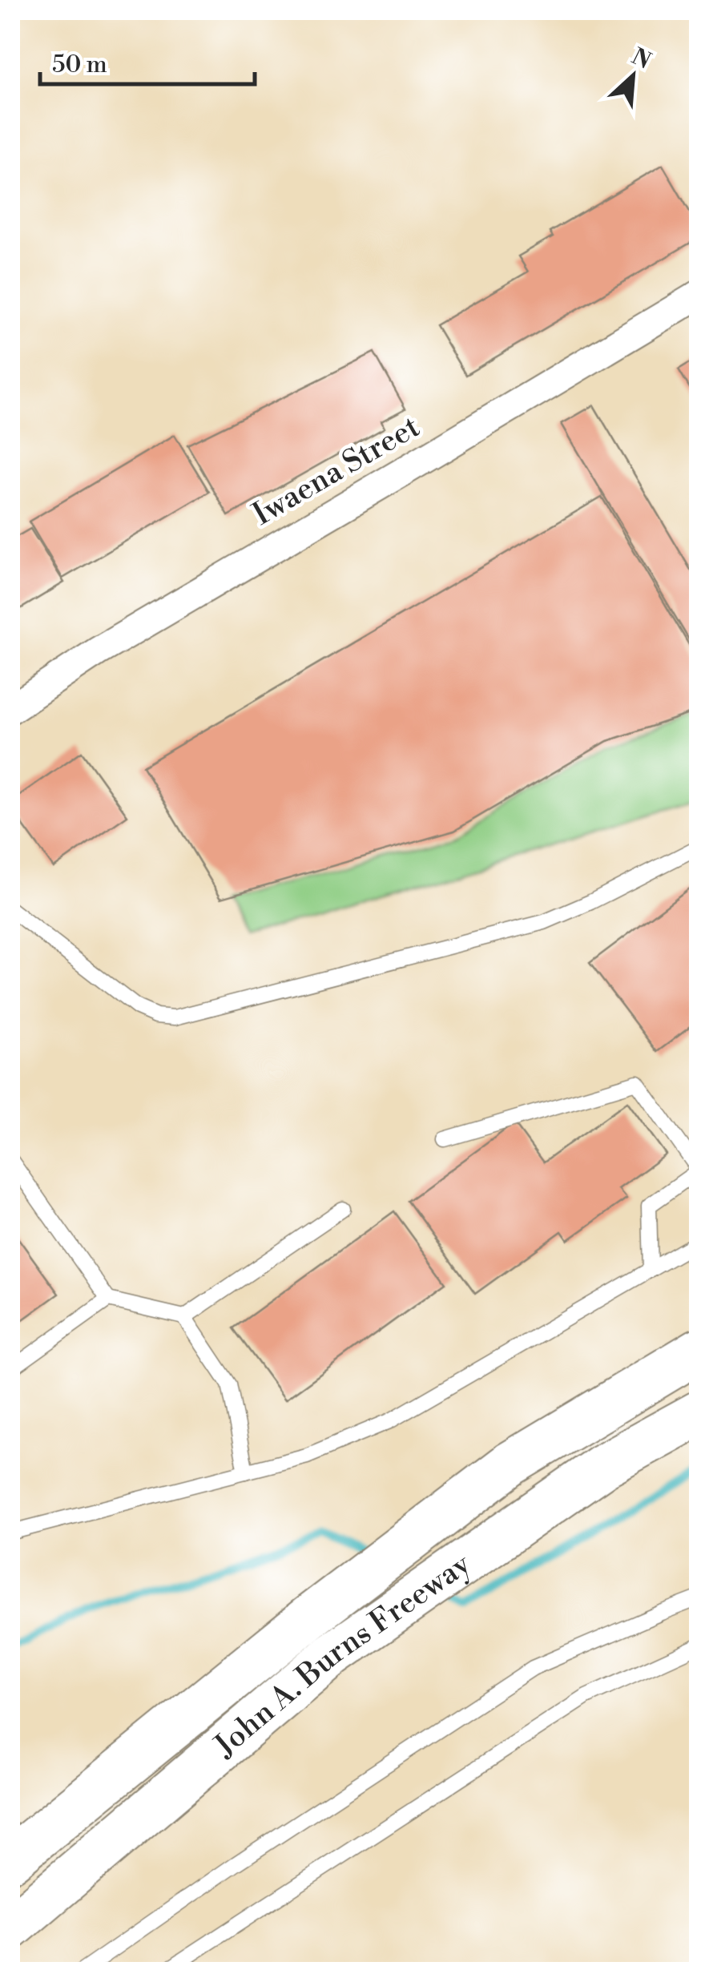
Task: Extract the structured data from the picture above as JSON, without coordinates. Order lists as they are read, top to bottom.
{
  "streets": {
    "highway": ["John A. Burns Freeway"],
    "street": ["Iwaena Street"]
  },
  "scale_bar": "50 m",
  "north": "top right"
}
